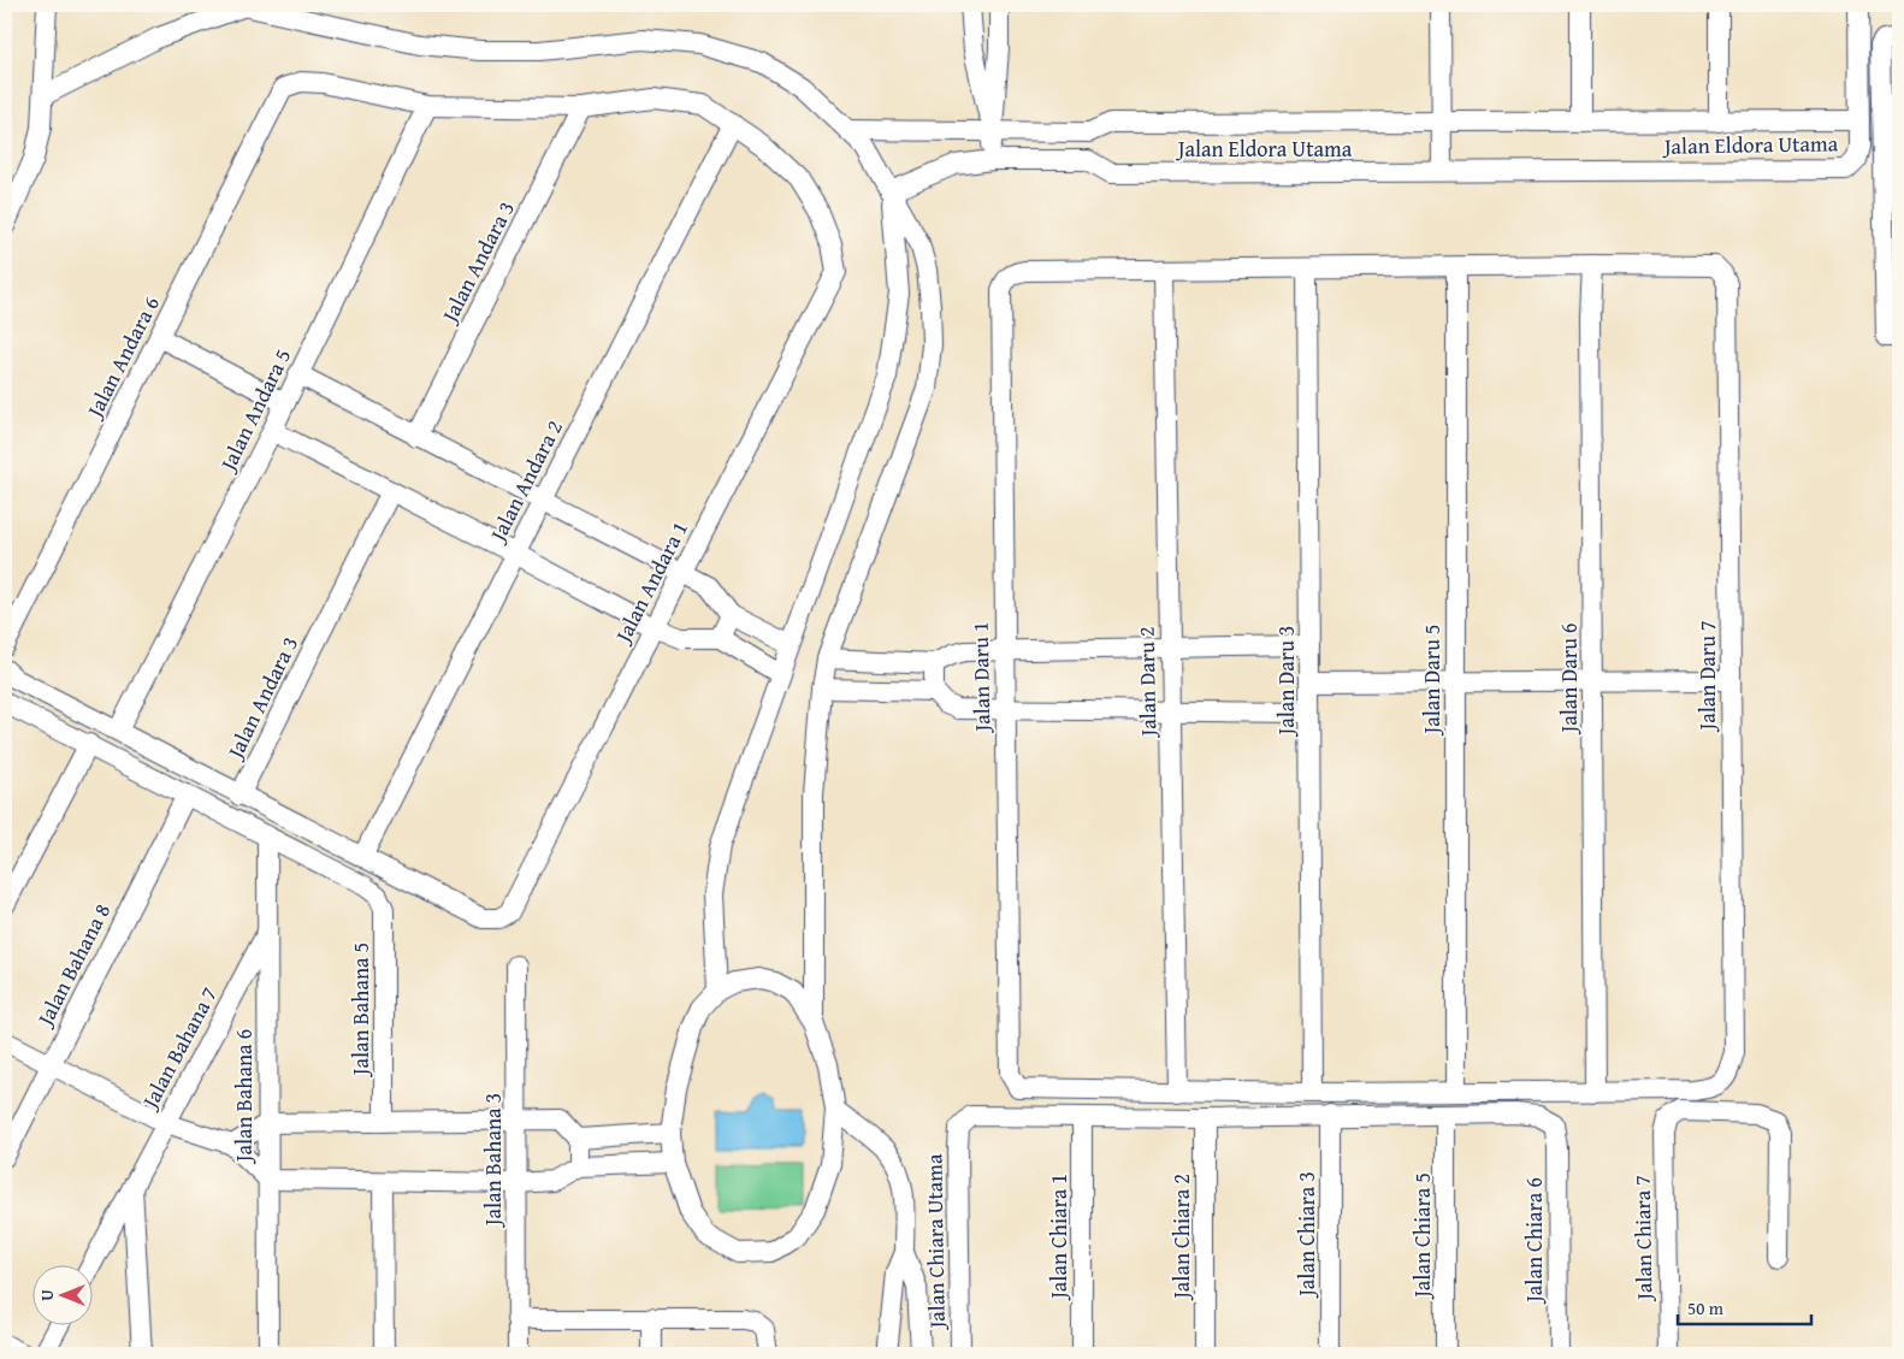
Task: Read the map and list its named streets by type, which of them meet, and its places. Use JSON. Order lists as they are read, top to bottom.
{
  "streets": {
    "street": [
      "Jalan Eldora Utama",
      "Jalan Andara 3",
      "Jalan Andara 6",
      "Jalan Andara 5",
      "Jalan Andara 2",
      "Jalan Andara 1",
      "Jalan Daru 7",
      "Jalan Daru 1",
      "Jalan Daru 6",
      "Jalan Daru 5",
      "Jalan Daru 3",
      "Jalan Daru 2",
      "Jalan Bahana 8",
      "Jalan Bahana 5",
      "Jalan Bahana 7",
      "Jalan Bahana 6",
      "Jalan Bahana 3",
      "Jalan Chiara 3",
      "Jalan Chiara 5",
      "Jalan Chiara 1",
      "Jalan Chiara 2",
      "Jalan Chiara 7",
      "Jalan Chiara 6",
      "Jalan Chiara Utama"
    ]
  },
  "crossings": [
    ["Jalan Andara 6", "Jalan Andara 5"],
    ["Jalan Andara 2", "Jalan Andara 1"],
    ["Jalan Daru 7", "Jalan Daru 6"],
    ["Jalan Daru 1", "Jalan Daru 2"],
    ["Jalan Bahana 5", "Jalan Bahana 6"],
    ["Jalan Bahana 7", "Jalan Bahana 6"],
    ["Jalan Chiara 5", "Jalan Chiara 6"],
    ["Jalan Chiara 1", "Jalan Chiara Utama"]
  ],
  "scale_bar": "50 m",
  "north": "left"
}
